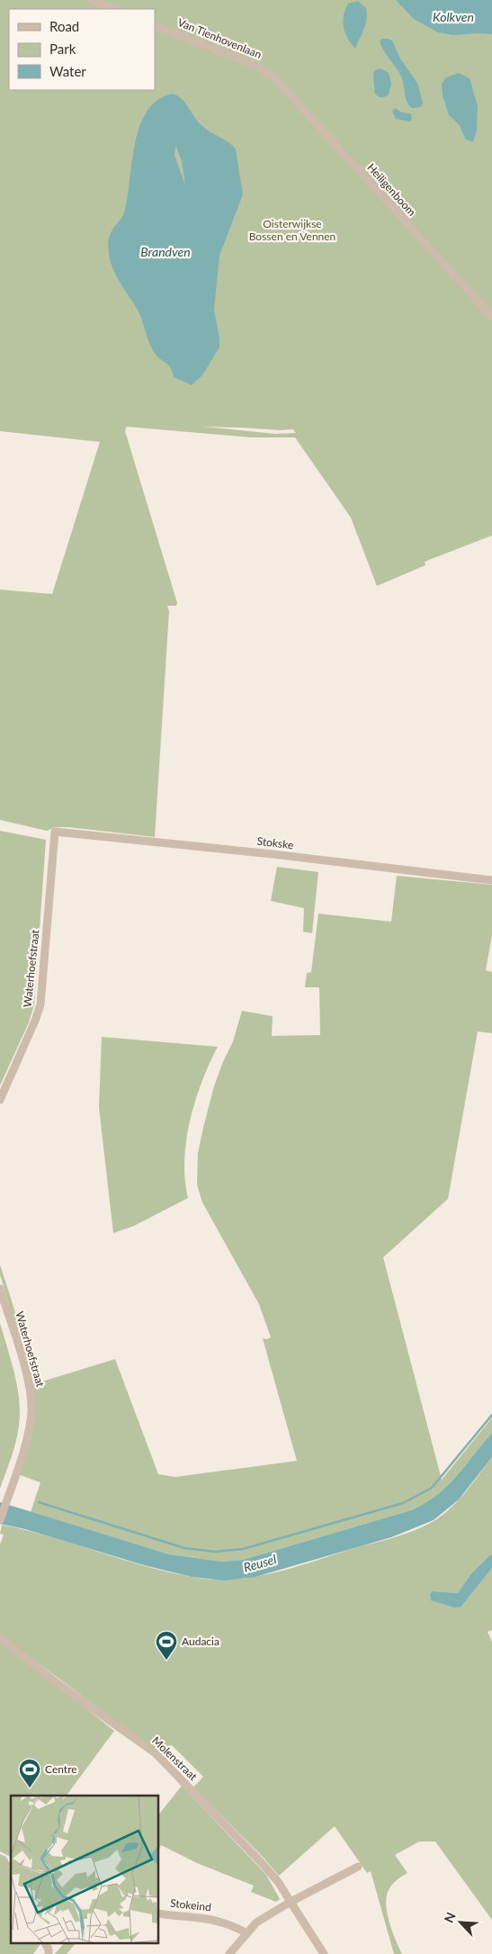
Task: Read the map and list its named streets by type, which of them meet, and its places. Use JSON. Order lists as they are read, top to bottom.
{
  "streets": {
    "street": [
      "Van Tienhovenlaan",
      "Heiligenboom",
      "Stokske",
      "Waterhoefstraat",
      "Molenstraat",
      "Stokeind"
    ]
  },
  "crossings": [
    ["Van Tienhovenlaan", "Heiligenboom"],
    ["Stokske", "Waterhoefstraat"]
  ],
  "water": ["Kolkven", "Brandven", "Reusel"],
  "parks": ["Oisterwijkse Bossen en Vennen"],
  "places": {
    "sports": ["Audacia", "Centre"]
  },
  "legend": ["Road", "Park", "Water"],
  "north": "top left"
}
